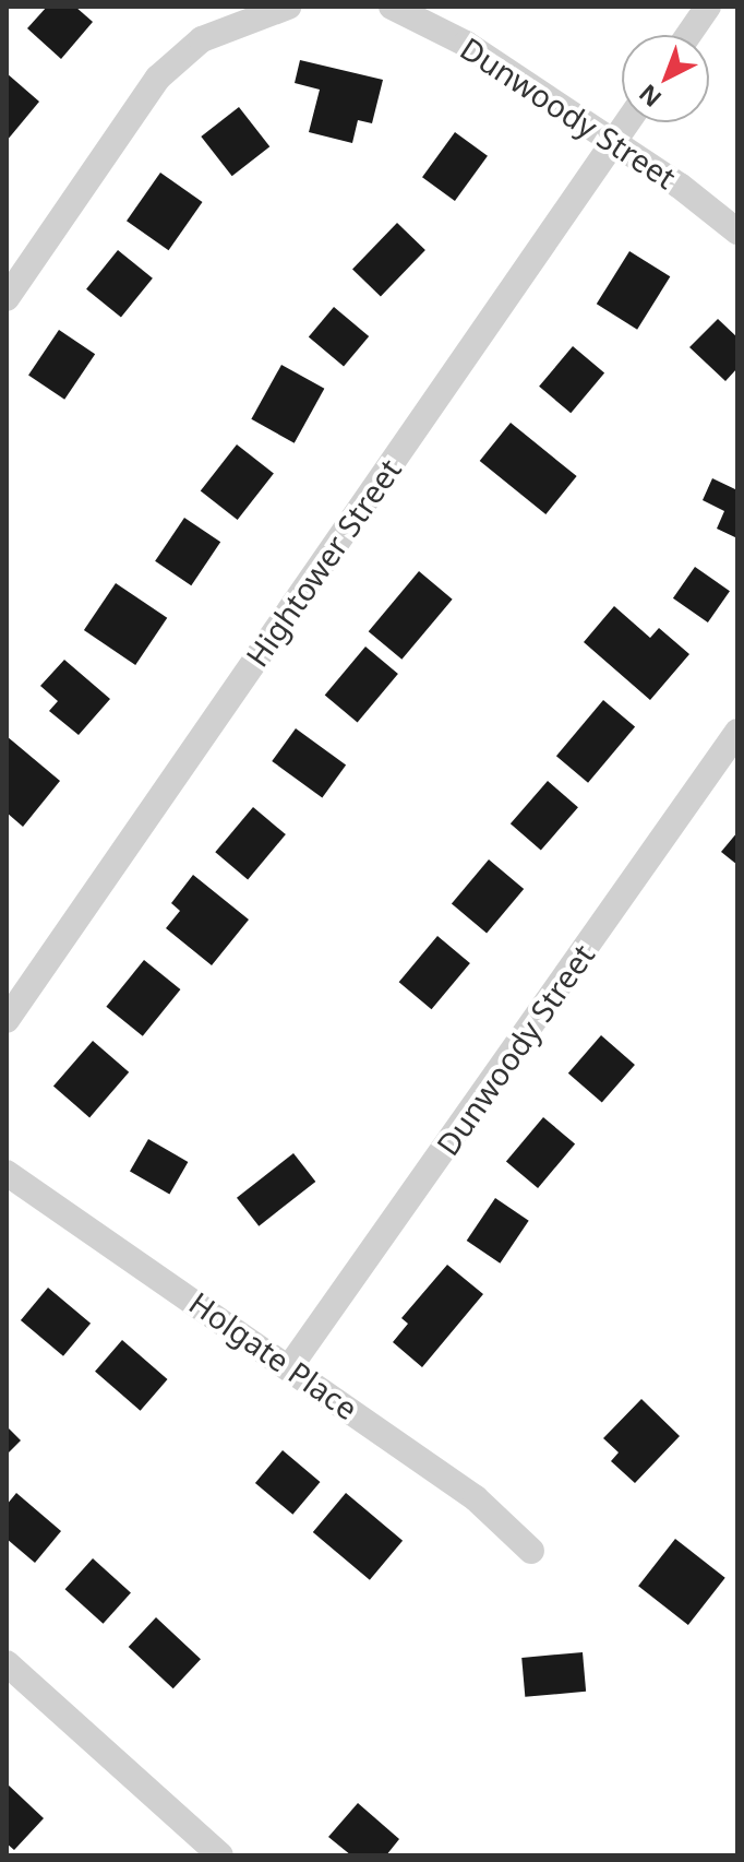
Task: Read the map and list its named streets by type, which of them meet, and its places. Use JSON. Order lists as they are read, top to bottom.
{
  "streets": {
    "street": ["Dunwoody Street", "Hightower Street", "Holgate Place"]
  },
  "crossings": [
    ["Dunwoody Street", "Hightower Street"],
    ["Dunwoody Street", "Holgate Place"]
  ],
  "north": "bottom left"
}
